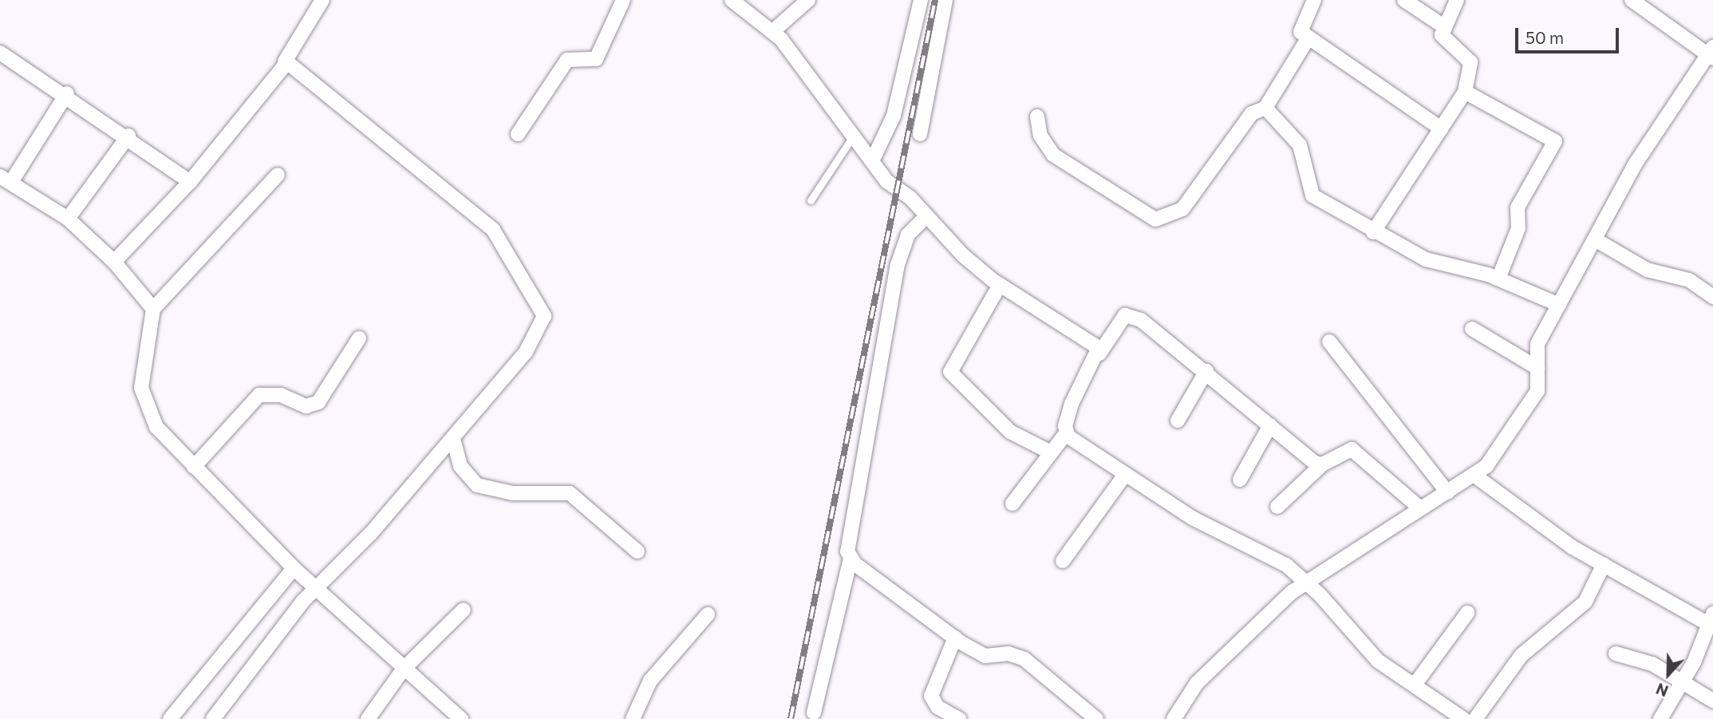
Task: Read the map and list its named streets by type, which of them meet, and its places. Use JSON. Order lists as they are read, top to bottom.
{
  "scale_bar": "50 m",
  "north": "bottom"
}
